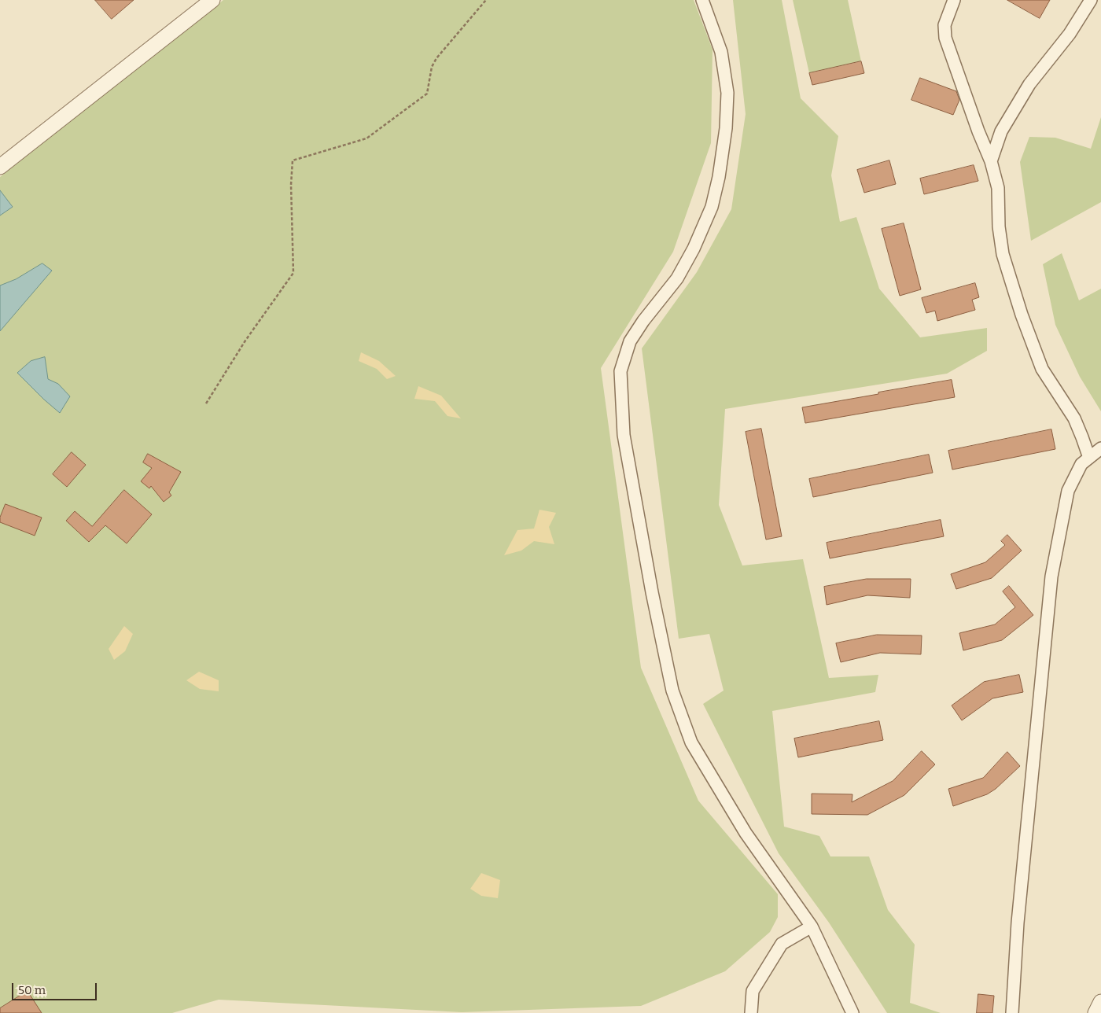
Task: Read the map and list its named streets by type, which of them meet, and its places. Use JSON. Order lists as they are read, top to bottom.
{
  "scale_bar": "50 m"
}
